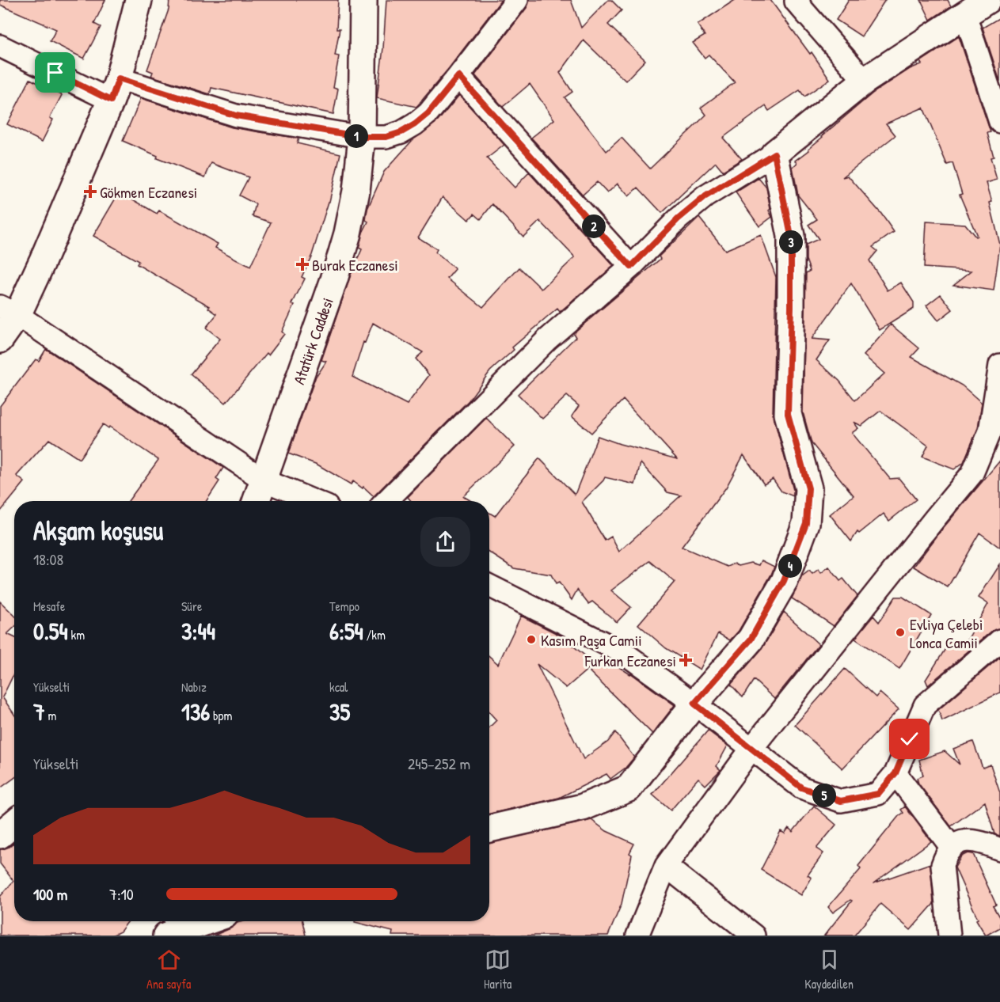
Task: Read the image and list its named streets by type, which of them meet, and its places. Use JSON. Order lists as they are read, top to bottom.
{
  "streets": {
    "street": ["Atatürk Caddesi"]
  },
  "places": {
    "health": ["Gökmen Eczanesi", "Burak Eczanesi", "Furkan Eczanesi"],
    "other": ["Evliya Çelebi Lonca Camii", "Kasım Paşa Camii"]
  },
  "page": {
    "pins": [
      "1",
      "2",
      "3",
      "4",
      "5"
    ],
    "heading": ["Akşam koşusu", "18:08"],
    "stats": [
      ["Mesafe", "0.54 km"],
      ["Süre", "3:44"],
      ["Tempo", "6:54 /km"],
      ["Yükselti", "7 m"],
      ["Nabız", "136 bpm"],
      ["kcal", "35"]
    ],
    "chart": ["Yükselti", "245–252 m"],
    "list": [
      {
        "name": "100 m",
        "note": "7:10"
      }
    ],
    "tabs": ["Ana sayfa", "Harita", "Kaydedilen"]
  }
}
